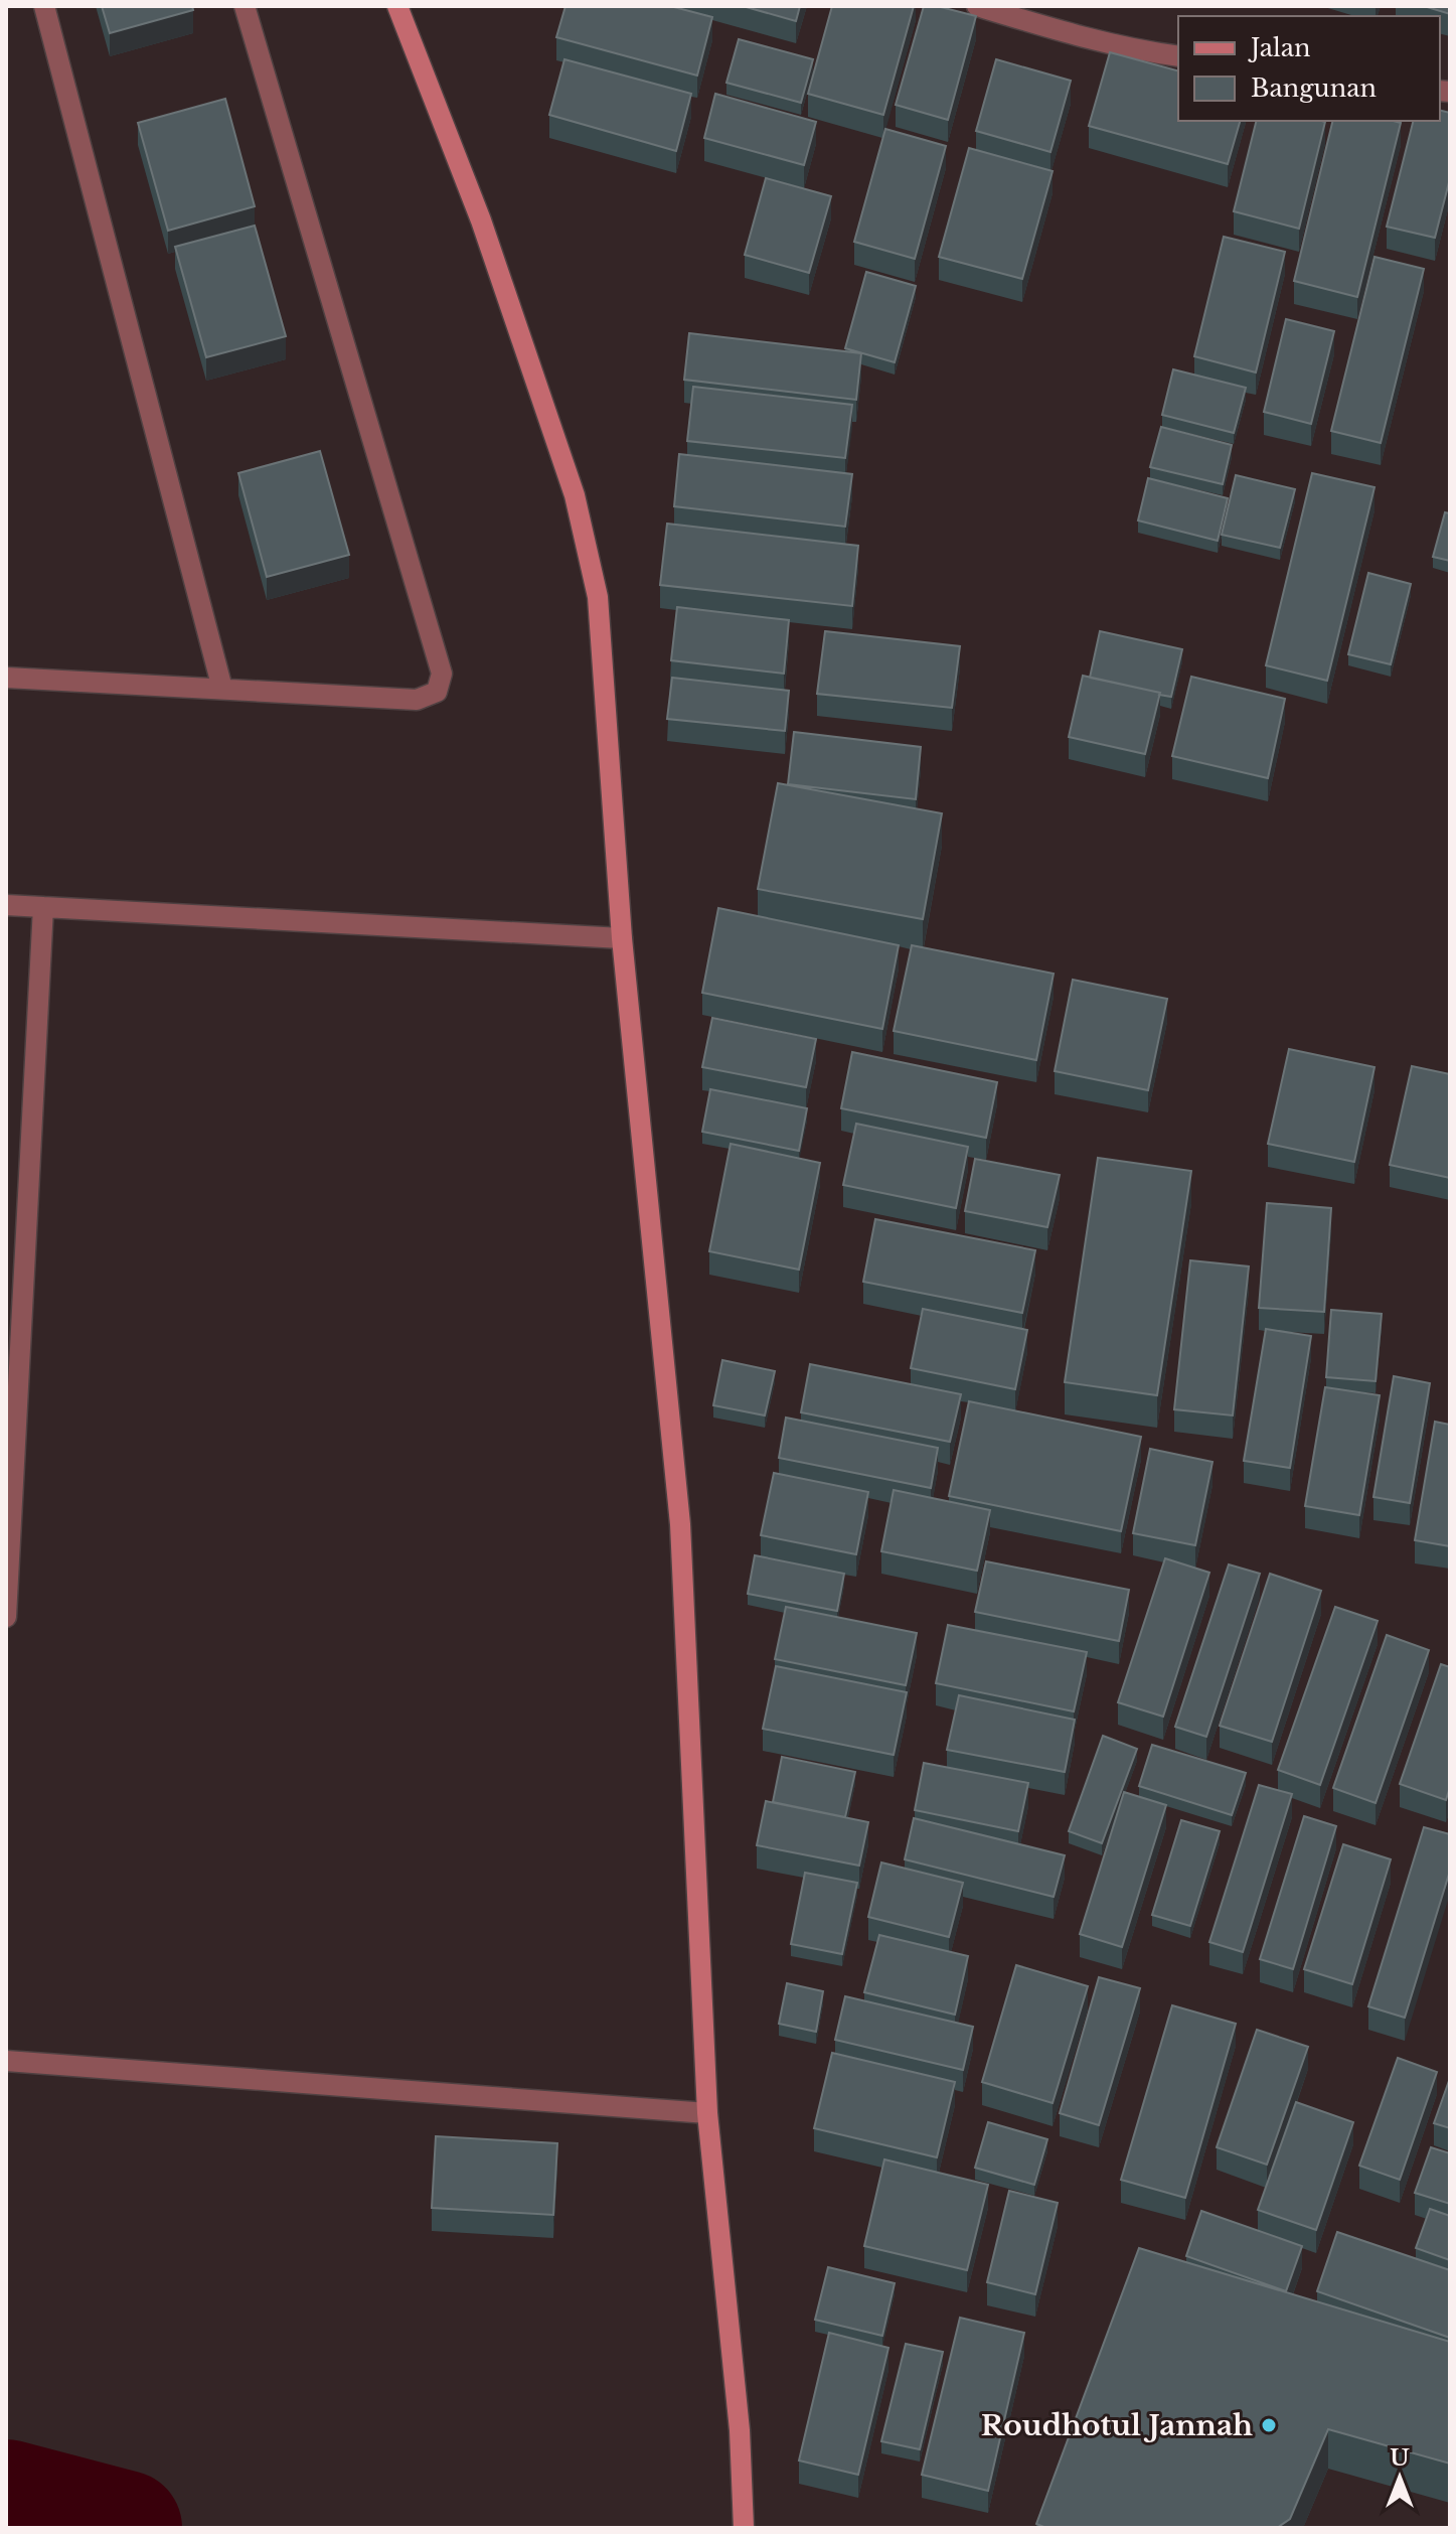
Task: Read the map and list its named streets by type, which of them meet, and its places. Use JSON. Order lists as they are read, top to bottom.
{
  "places": ["Roudhotul Jannah"],
  "legend": ["Jalan", "Bangunan"],
  "north": "top"
}
